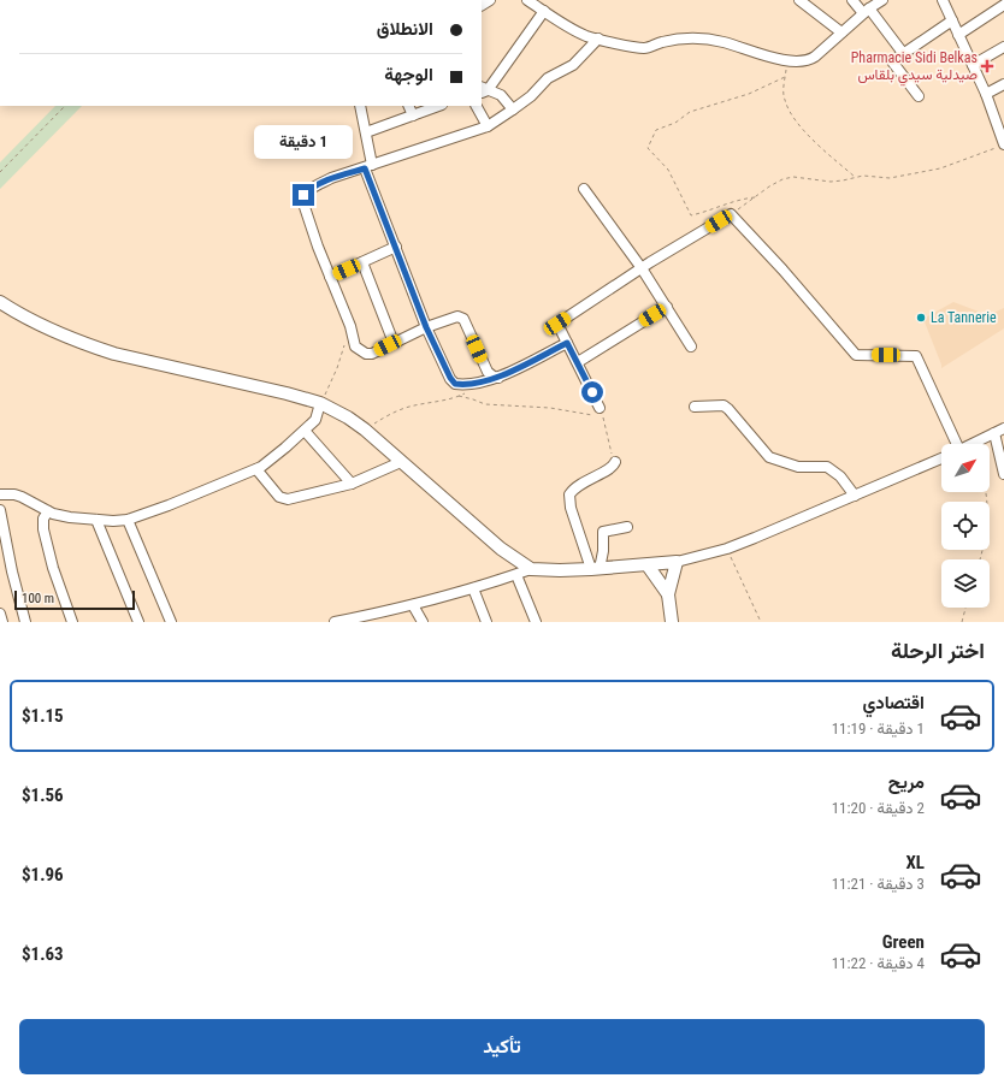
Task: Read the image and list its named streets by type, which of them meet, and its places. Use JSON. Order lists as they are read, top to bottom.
{
  "places": {
    "health": ["Pharmacie Sidi Belkas صيدلية سيدي بلقاس"],
    "other": ["La Tannerie"]
  },
  "scale_bar": "100 m",
  "north": "top right",
  "page": {
    "banner": ["الانطلاق", "الوجهة"],
    "bubble": "1 دقيقة",
    "scale": "100 m",
    "heading": "اختر الرحلة",
    "list": [
      {
        "name": "اقتصادي",
        "note": "1 دقيقة · 11:19",
        "value": "$1.15"
      },
      {
        "name": "مريح",
        "note": "2 دقيقة · 11:20",
        "value": "$1.56"
      },
      {
        "name": "XL",
        "note": "3 دقيقة · 11:21",
        "value": "$1.96"
      },
      {
        "name": "Green",
        "note": "4 دقيقة · 11:22",
        "value": "$1.63"
      }
    ],
    "buttons": "تأكيد"
  }
}
